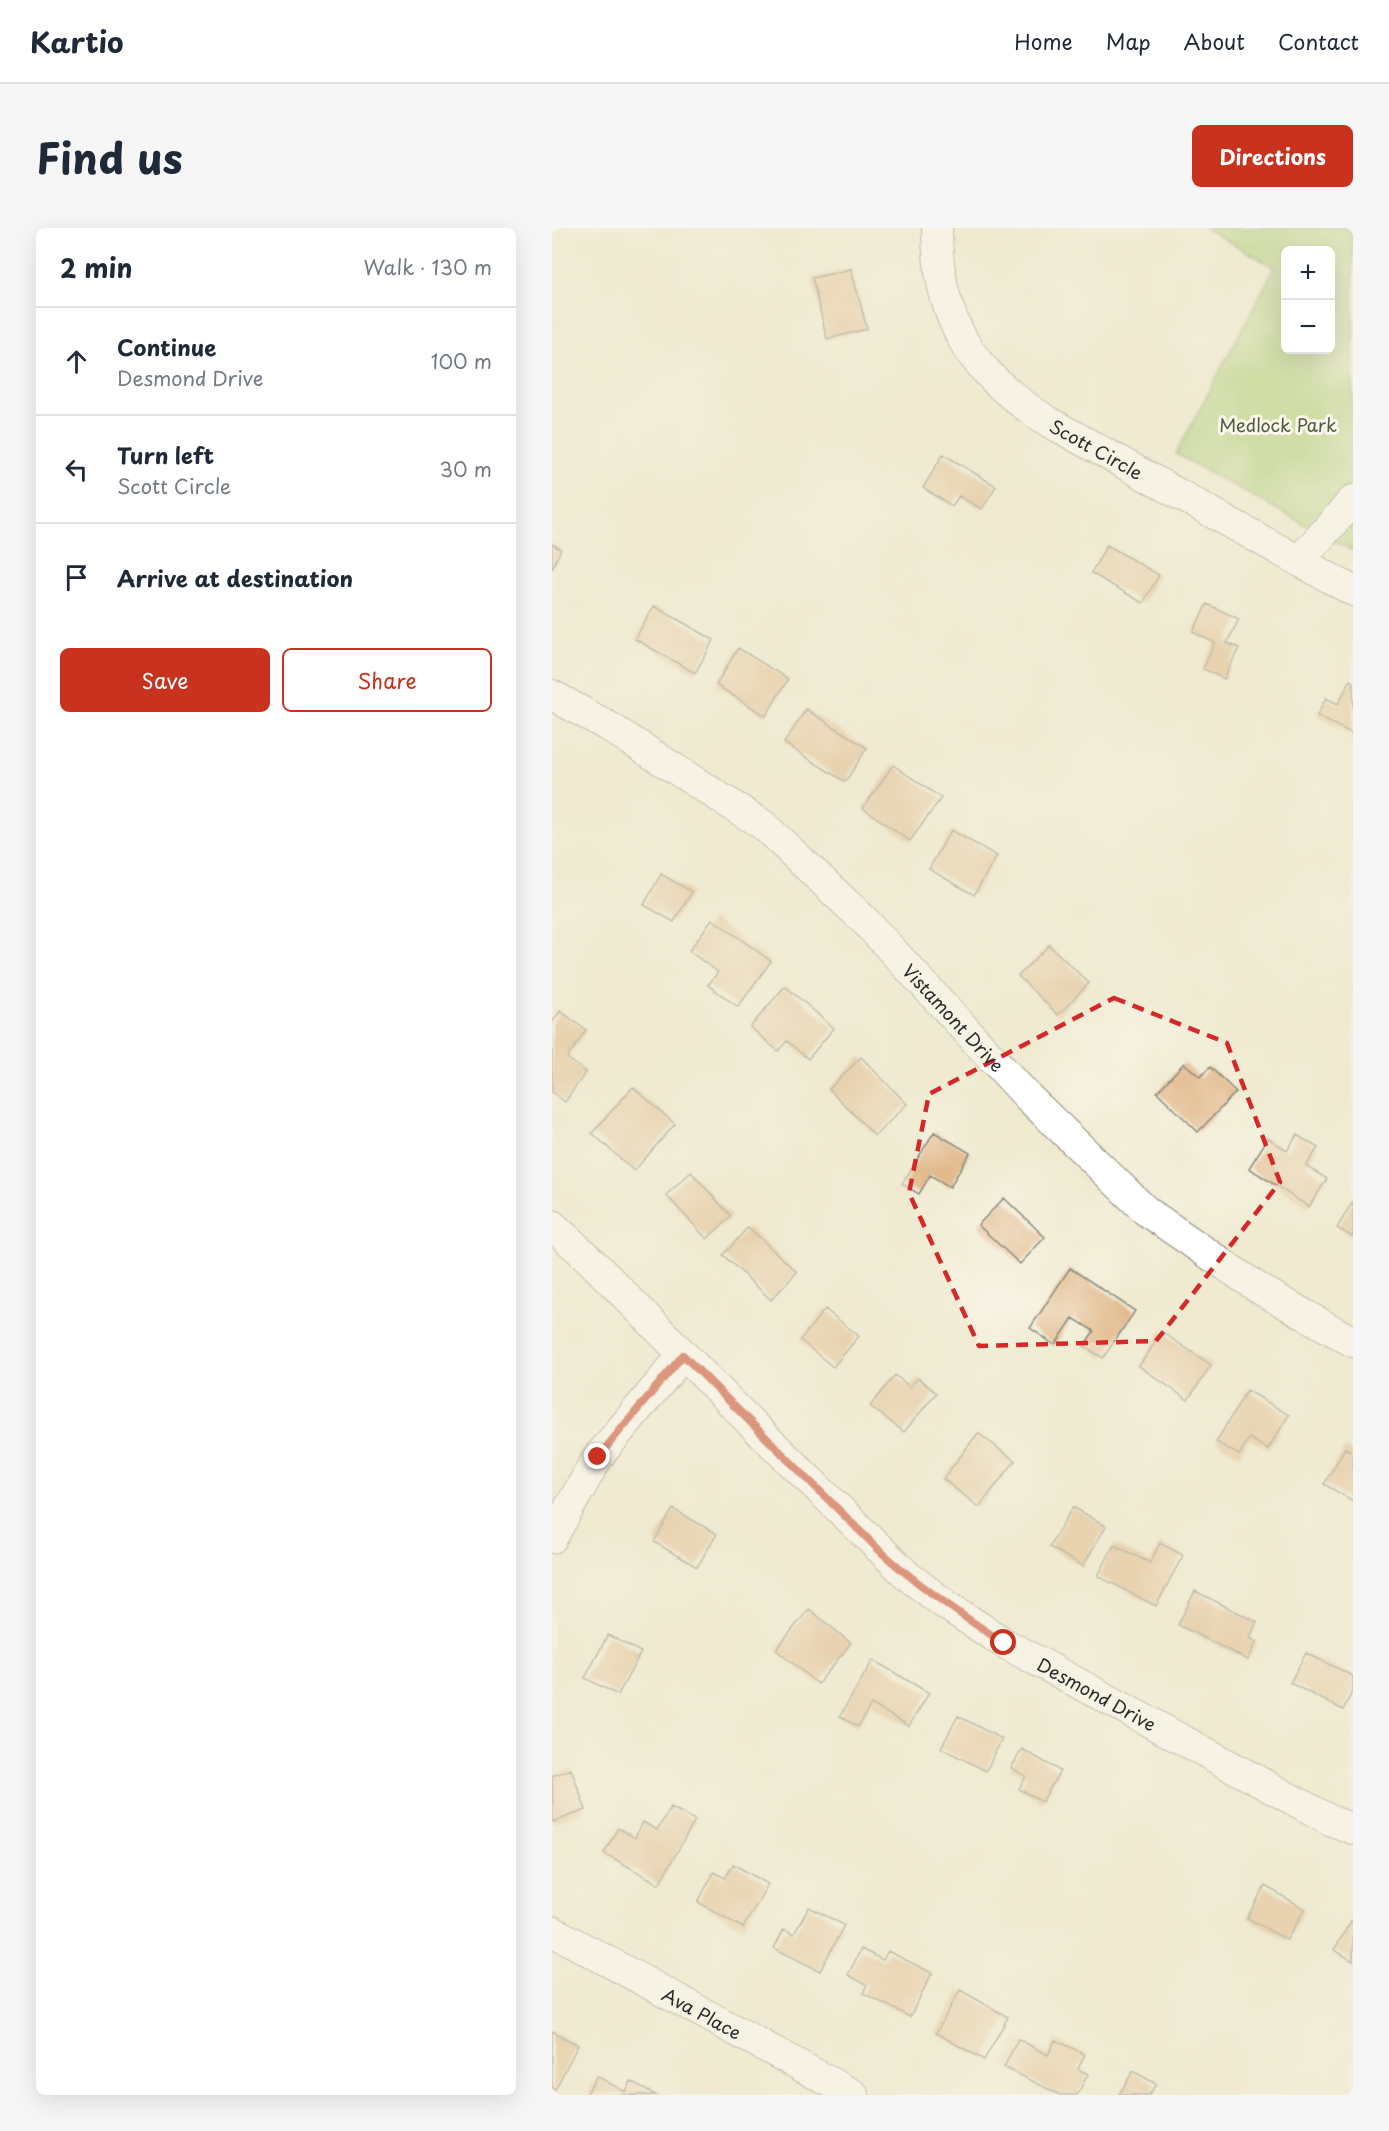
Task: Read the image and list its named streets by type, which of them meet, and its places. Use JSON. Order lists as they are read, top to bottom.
{
  "streets": {
    "street": [
      "Scott Circle",
      "Vistamont Drive",
      "Desmond Drive",
      "Ava Place"
    ]
  },
  "parks": ["Medlock Park"],
  "page": {
    "header": "Kartio",
    "nav": [
      "Home",
      "Map",
      "About",
      "Contact"
    ],
    "title": "Find us",
    "buttons": [
      "Directions",
      ["Save", "Share"]
    ],
    "heading": ["2 min", "Walk · 130 m"],
    "map_buttons": ["+", "−"],
    "list": [
      ["Continue", "Desmond Drive", "100 m"],
      ["Turn left", "Scott Circle", "30 m"],
      "Arrive at destination"
    ]
  }
}
